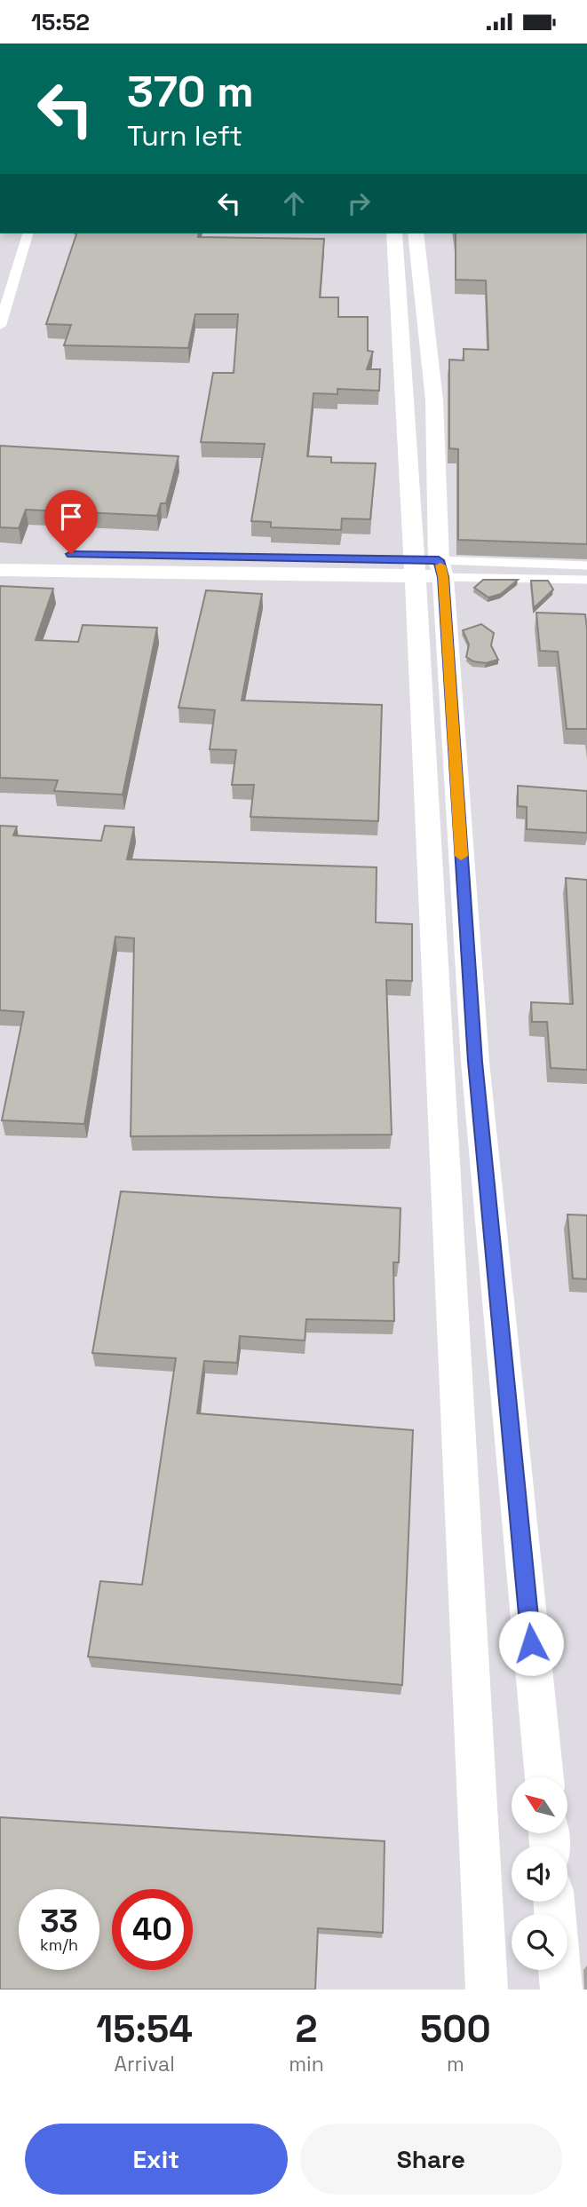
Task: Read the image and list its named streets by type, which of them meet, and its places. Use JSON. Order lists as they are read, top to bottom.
{
  "north": "top left",
  "page": {
    "status": "15:52",
    "turn": ["370 m", "Turn left"],
    "speed": "33 km/h",
    "limit": "40",
    "eta": [
      "15:54",
      "Arrival",
      "2",
      "min",
      "500",
      "m"
    ],
    "buttons": ["Exit", "Share"]
  }
}
